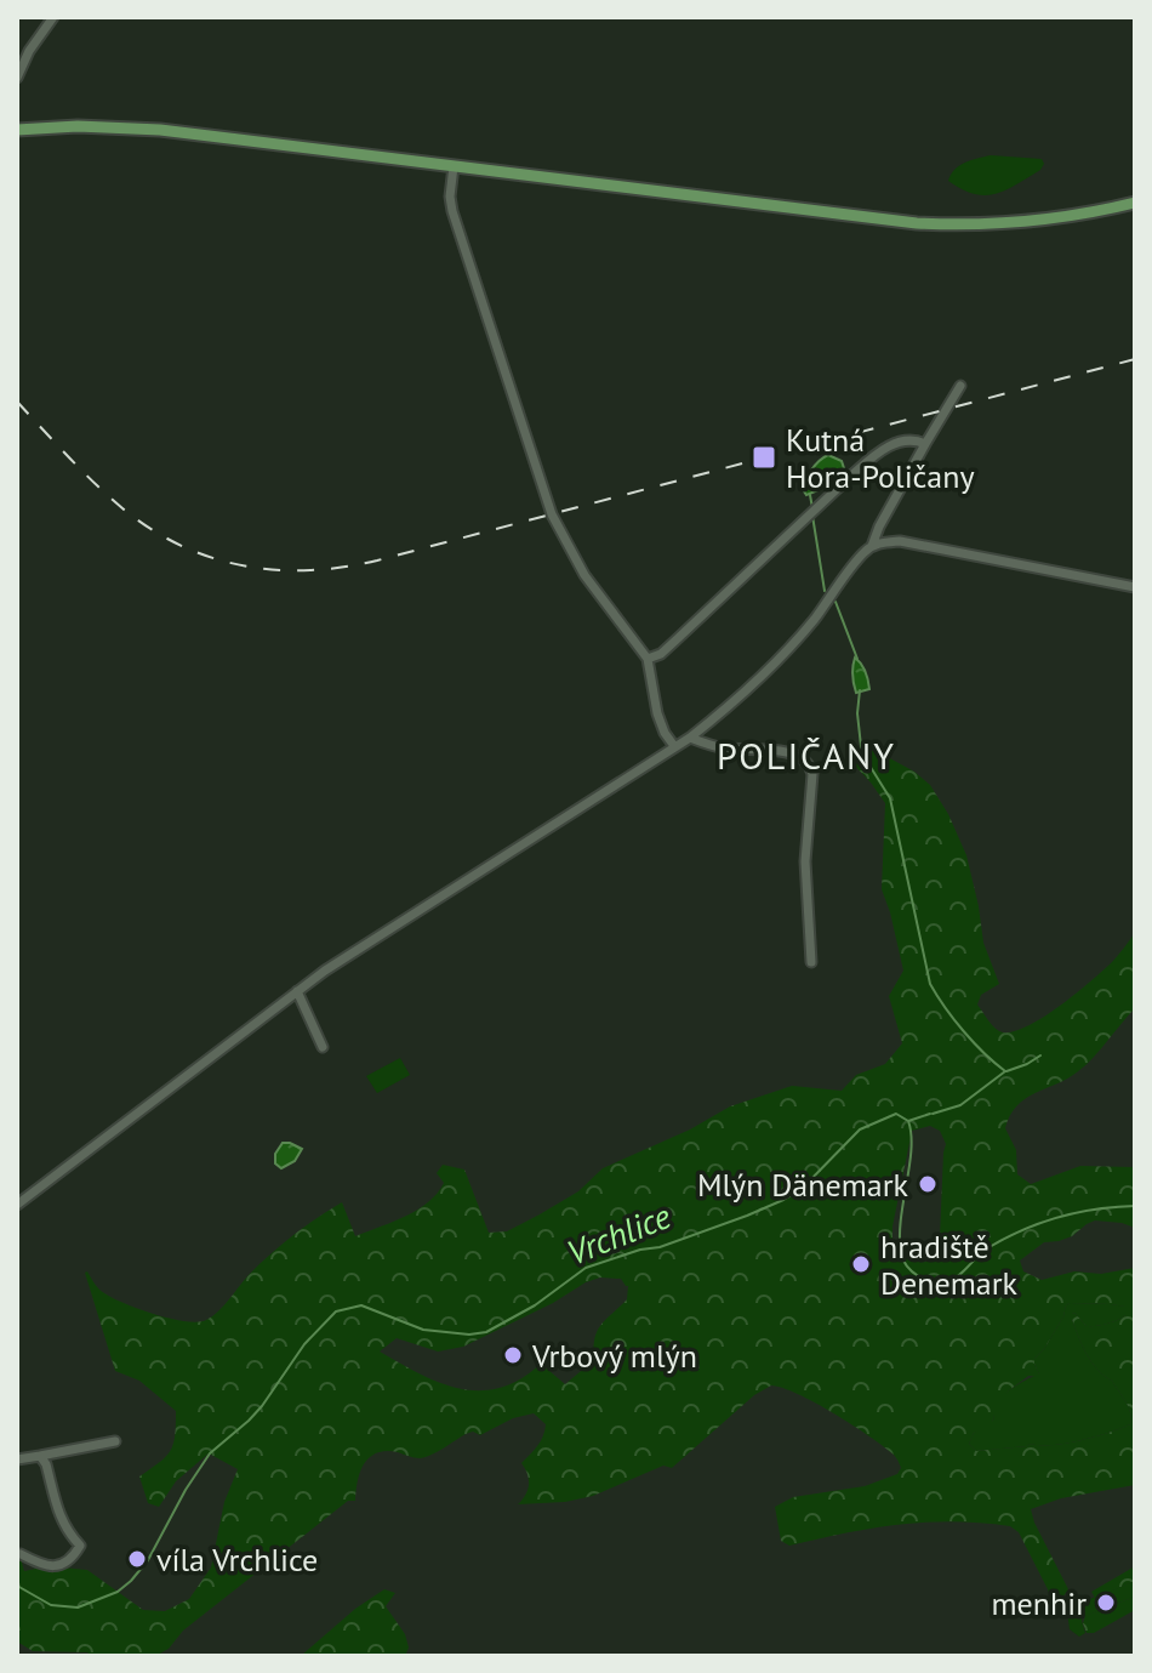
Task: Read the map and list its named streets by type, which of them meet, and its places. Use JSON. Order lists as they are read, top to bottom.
{
  "districts": ["POLIČANY"],
  "water": ["Vrchlice"],
  "places": {
    "transit": ["Kutná Hora-Poličany"],
    "other": [
      "Mlýn Dänemark",
      "hradiště Denemark",
      "Vrbový mlýn",
      "víla Vrchlice",
      "menhir"
    ]
  }
}
